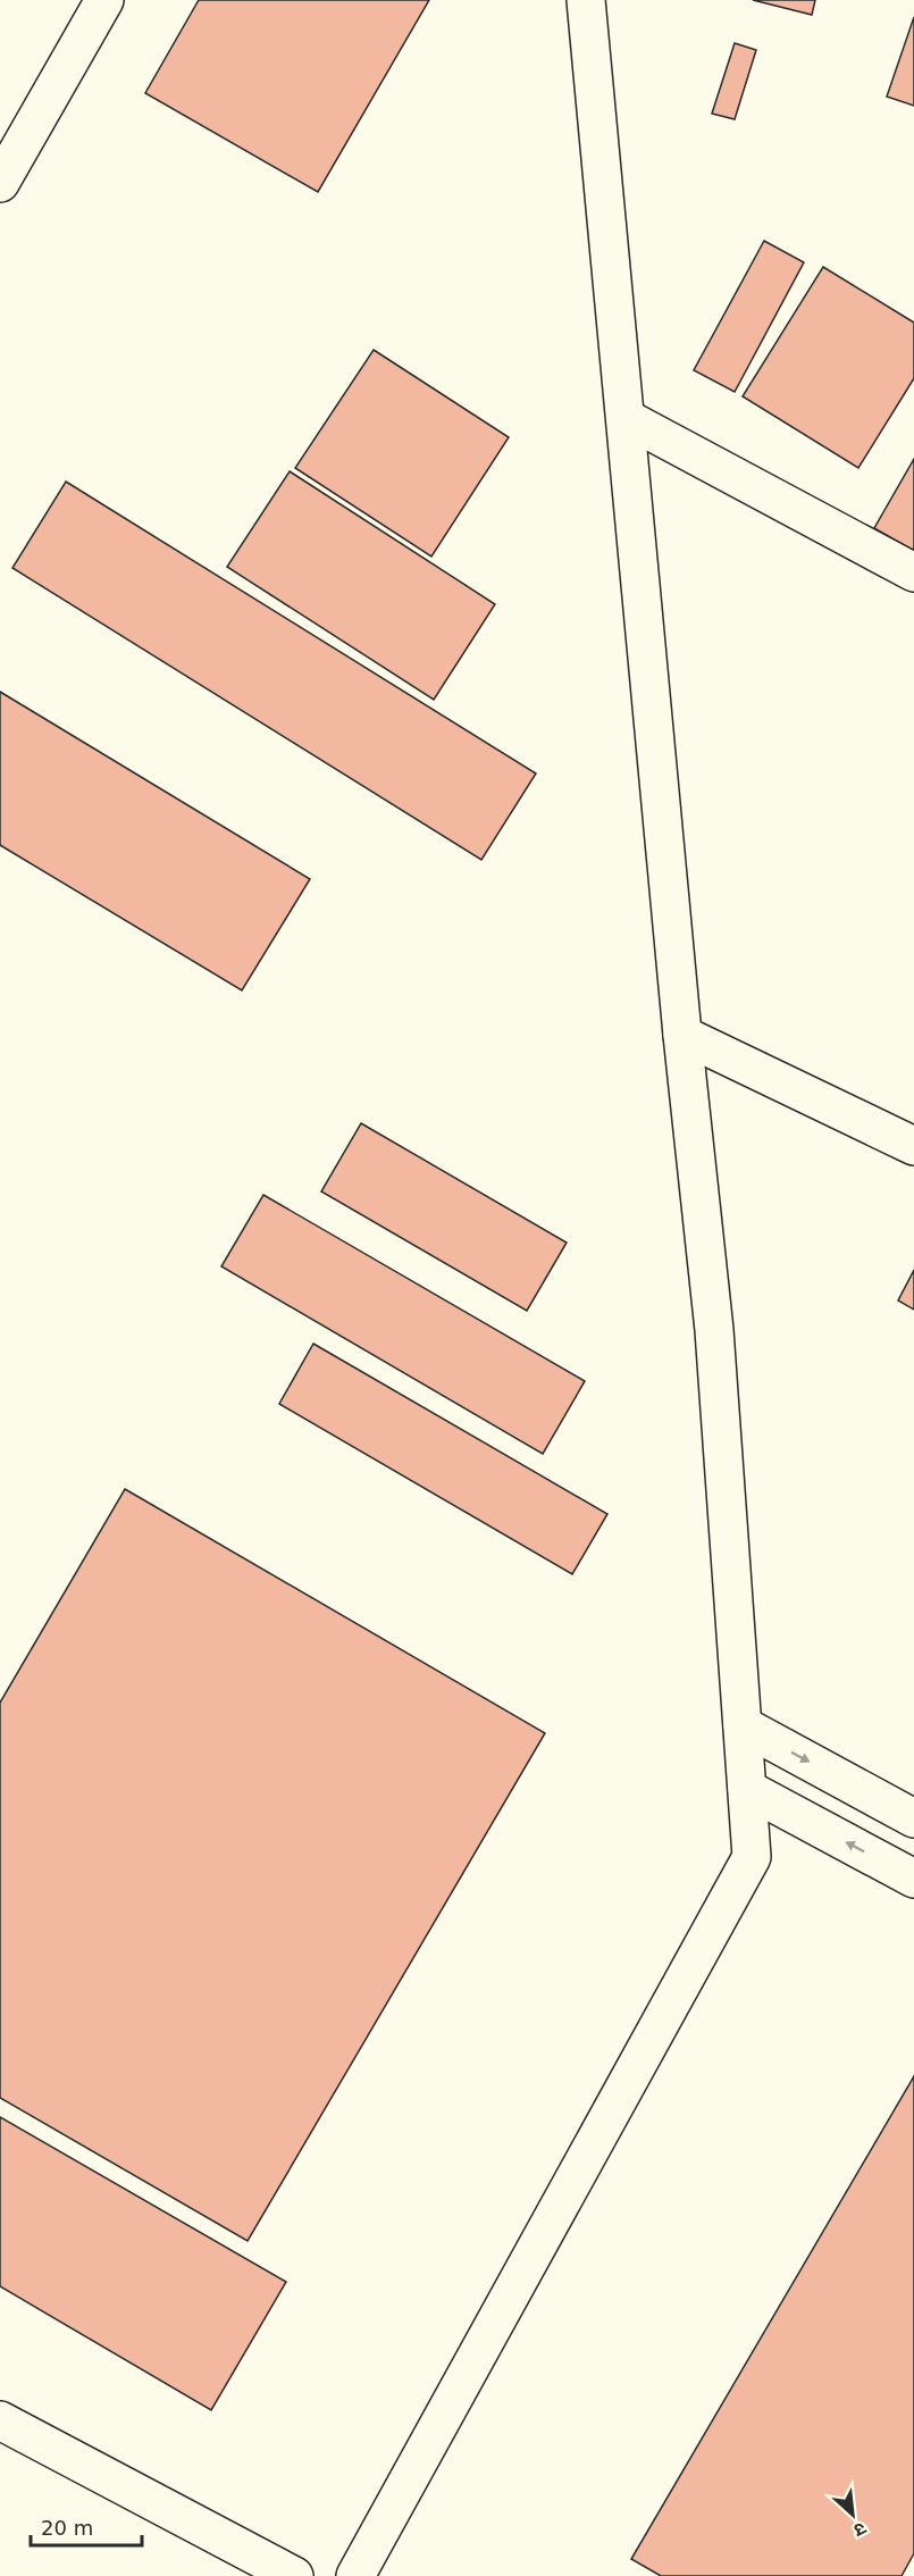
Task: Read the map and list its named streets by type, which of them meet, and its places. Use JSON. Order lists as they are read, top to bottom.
{
  "scale_bar": "20 m",
  "north": "bottom right"
}
